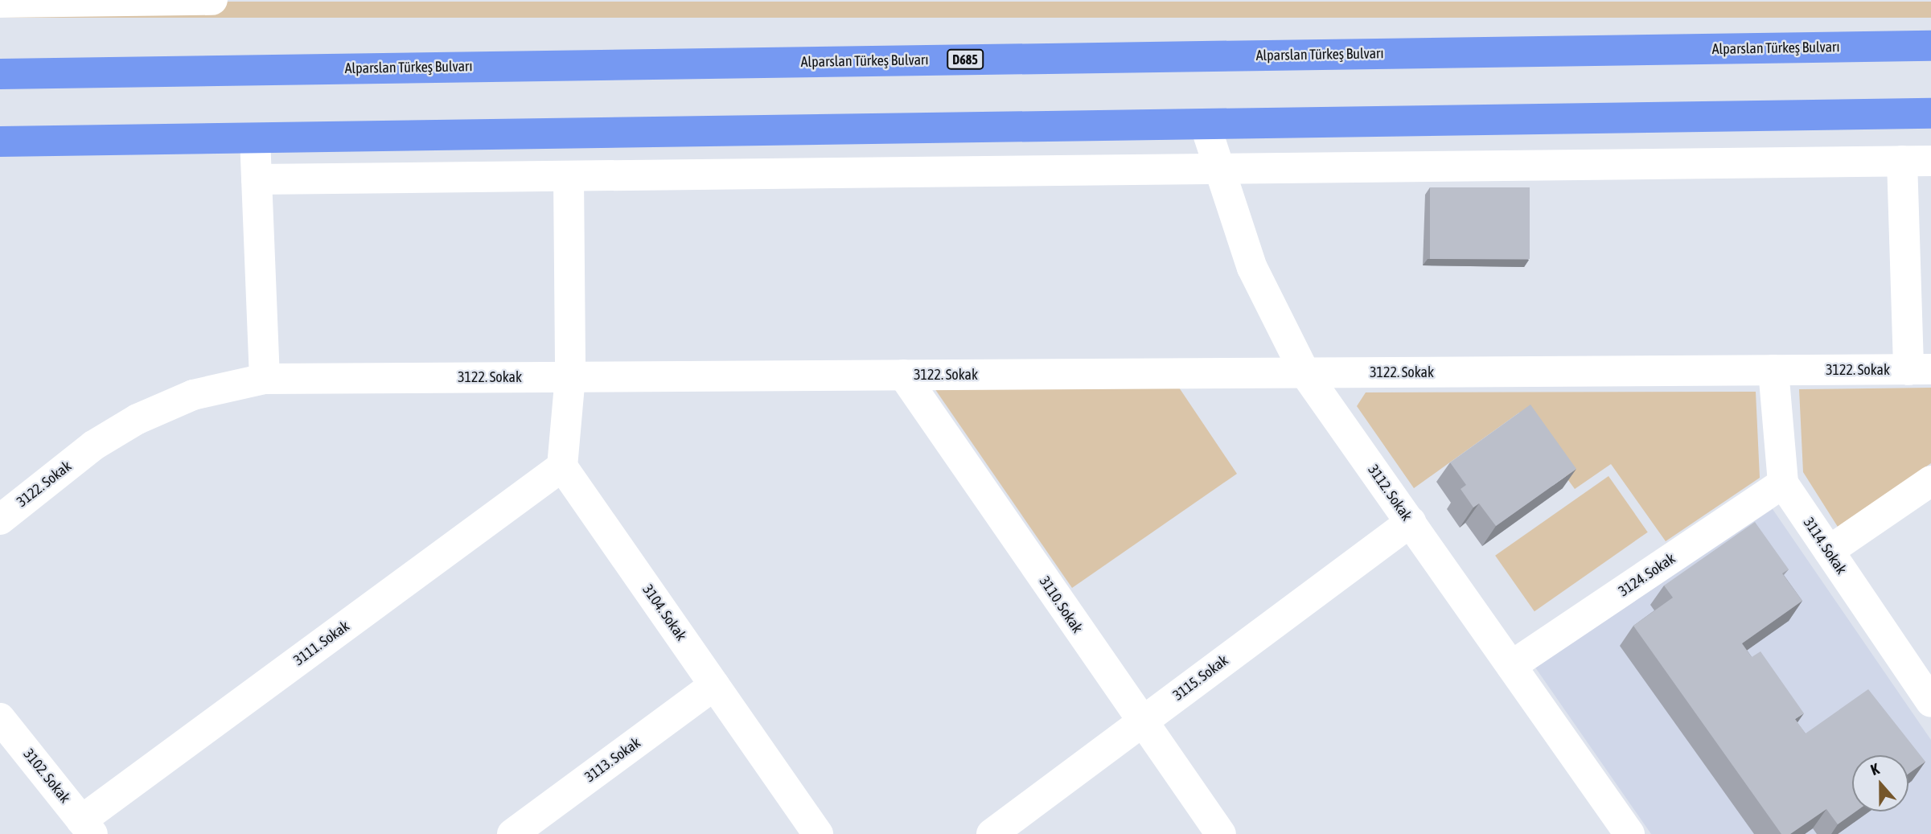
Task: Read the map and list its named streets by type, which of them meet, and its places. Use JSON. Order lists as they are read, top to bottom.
{
  "streets": {
    "highway": ["Alparslan Türkeş Bulvarı", "D685"],
    "street": [
      "3122. Sokak",
      "3112. Sokak",
      "3114. Sokak",
      "3124. Sokak",
      "3110. Sokak",
      "3104. Sokak",
      "3111. Sokak",
      "3115. Sokak",
      "3113. Sokak",
      "3102. Sokak"
    ]
  },
  "crossings": [
    ["3122. Sokak", "3112. Sokak"],
    ["3122. Sokak", "3114. Sokak"],
    ["3122. Sokak", "3110. Sokak"],
    ["3112. Sokak", "3124. Sokak"],
    ["3112. Sokak", "3115. Sokak"],
    ["3114. Sokak", "3124. Sokak"],
    ["3110. Sokak", "3115. Sokak"],
    ["3104. Sokak", "3111. Sokak"],
    ["3104. Sokak", "3113. Sokak"],
    ["3111. Sokak", "3102. Sokak"]
  ],
  "north": "top"
}
